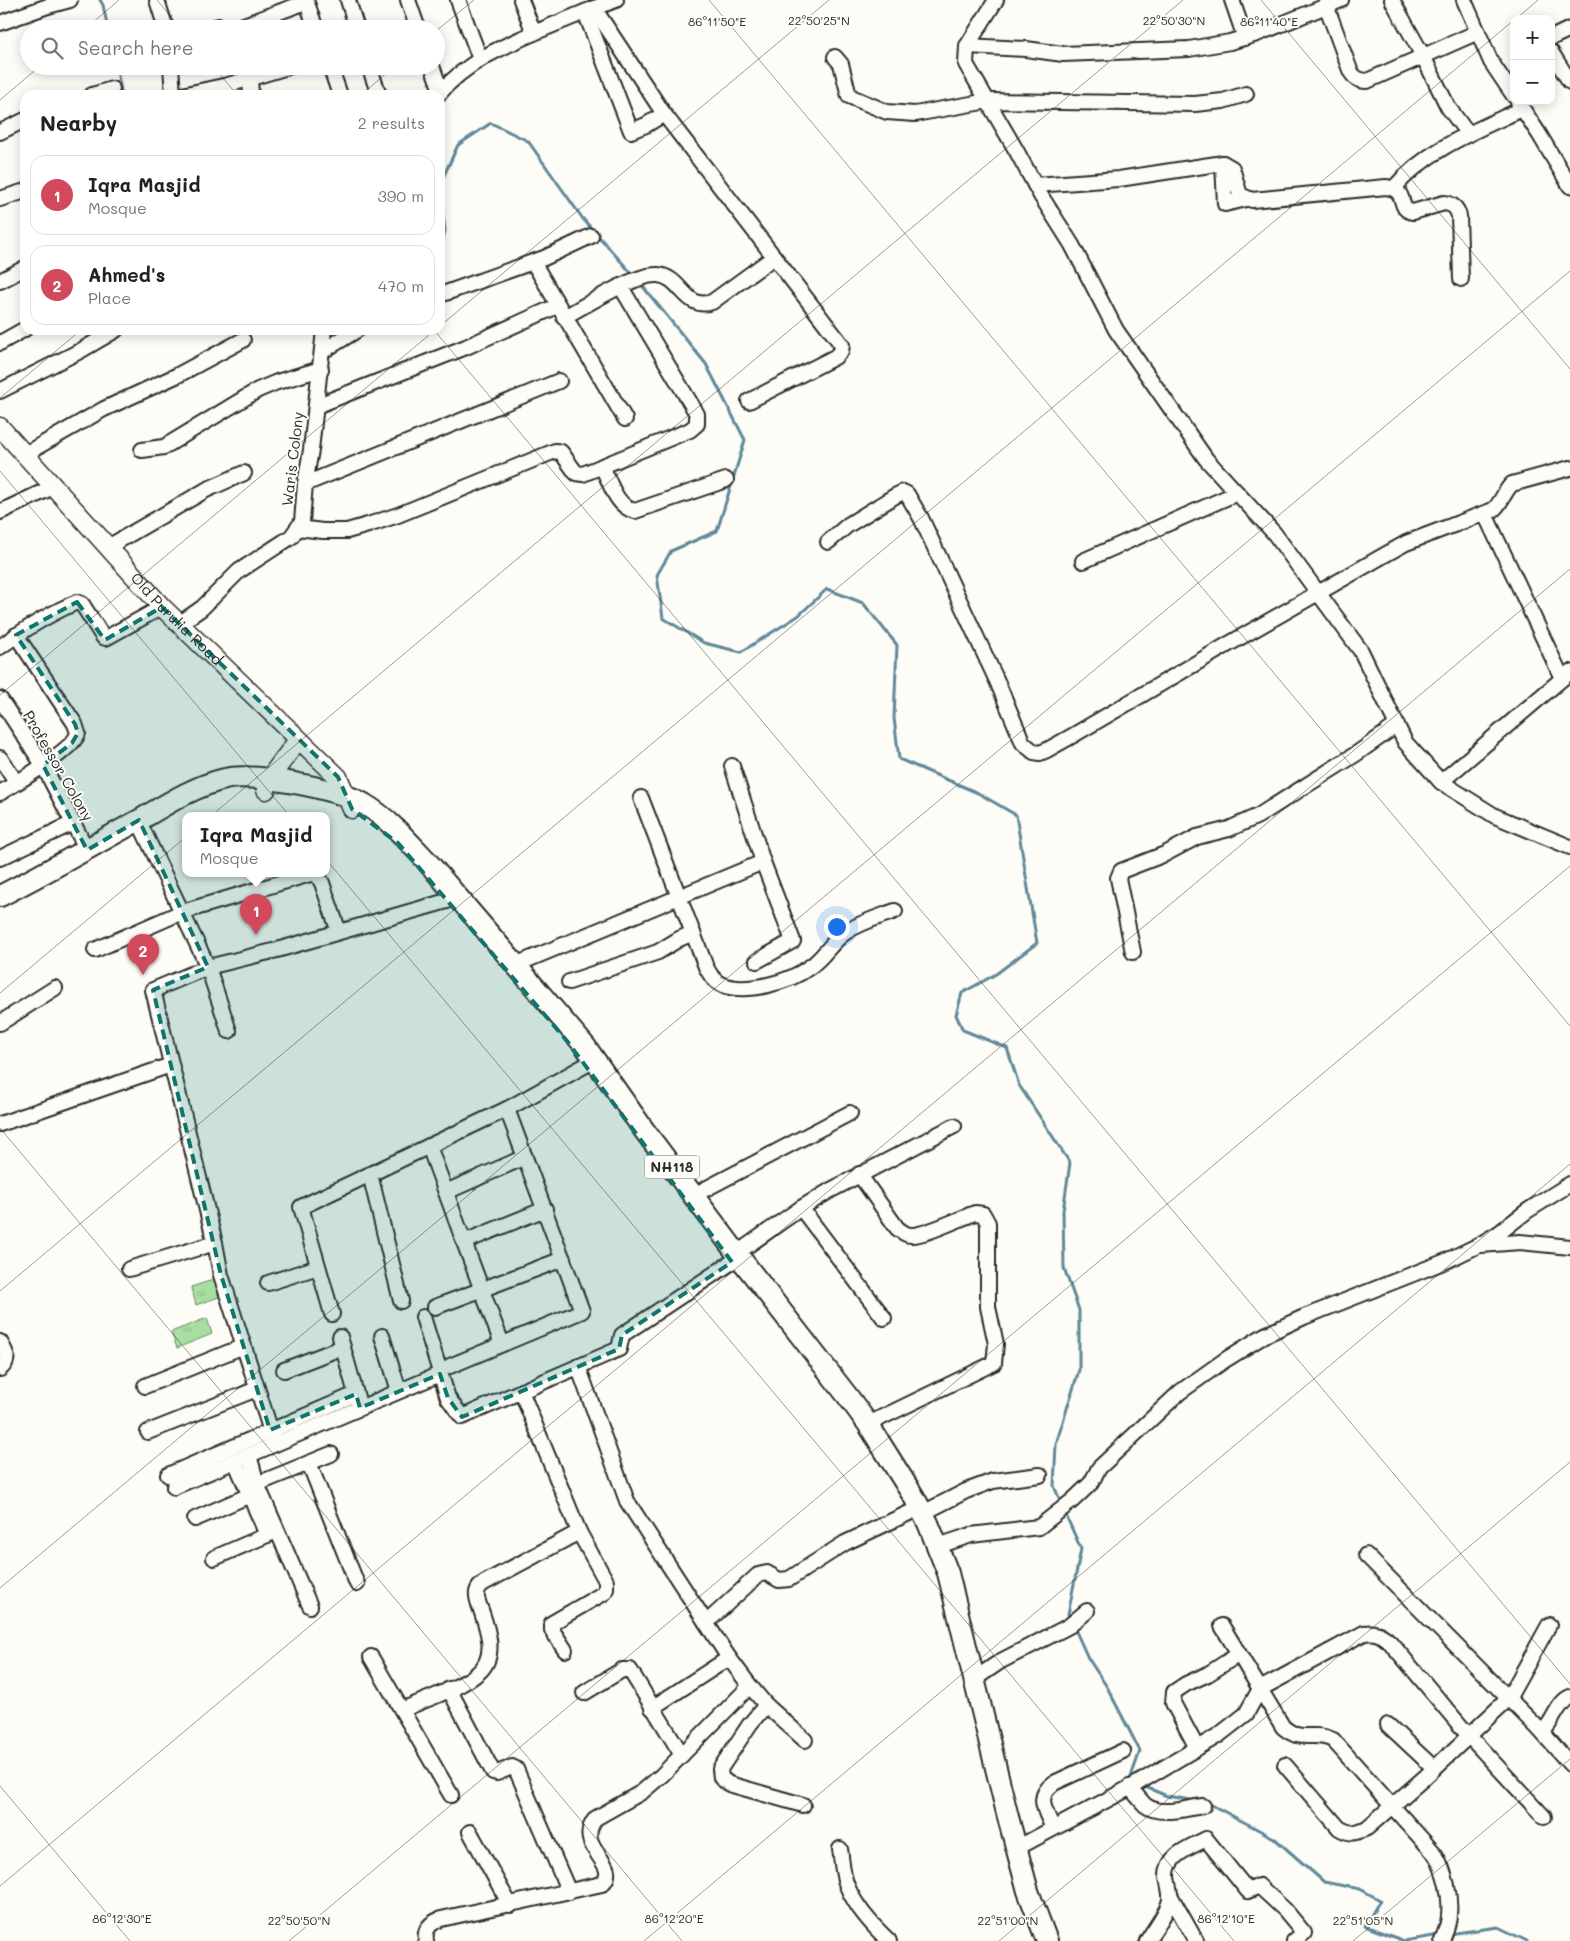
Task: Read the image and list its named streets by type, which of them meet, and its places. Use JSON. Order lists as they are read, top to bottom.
{
  "streets": {
    "highway": ["NH118"],
    "main road": ["Old Purulia Road"],
    "street": ["Waris Colony", "Professor Colony"]
  },
  "crossings": [
    ["Waris Colony", "Old Purulia Road"],
    ["Old Purulia Road", "NH118"],
    ["Professor Colony", "NH118"]
  ],
  "page": {
    "map_buttons": ["+", "−"],
    "search": "Search here",
    "heading": ["Nearby", "2 results"],
    "list": [
      {
        "mark": "1",
        "name": "Iqra Masjid",
        "note": "Mosque",
        "value": "390 m"
      },
      {
        "mark": "2",
        "name": "Ahmed's",
        "note": "Place",
        "value": "470 m"
      }
    ],
    "popup": ["Iqra Masjid", "Mosque"],
    "pins": ["1", "2"]
  },
  "coordinates": [
    "22°50'25\"N",
    "22°50'30\"N",
    "86°11'40\"E",
    "86°11'50\"E",
    "86°12'30\"E",
    "86°12'20\"E",
    "86°12'10\"E",
    "22°50'50\"N",
    "22°51'00\"N",
    "22°51'05\"N"
  ]
}
